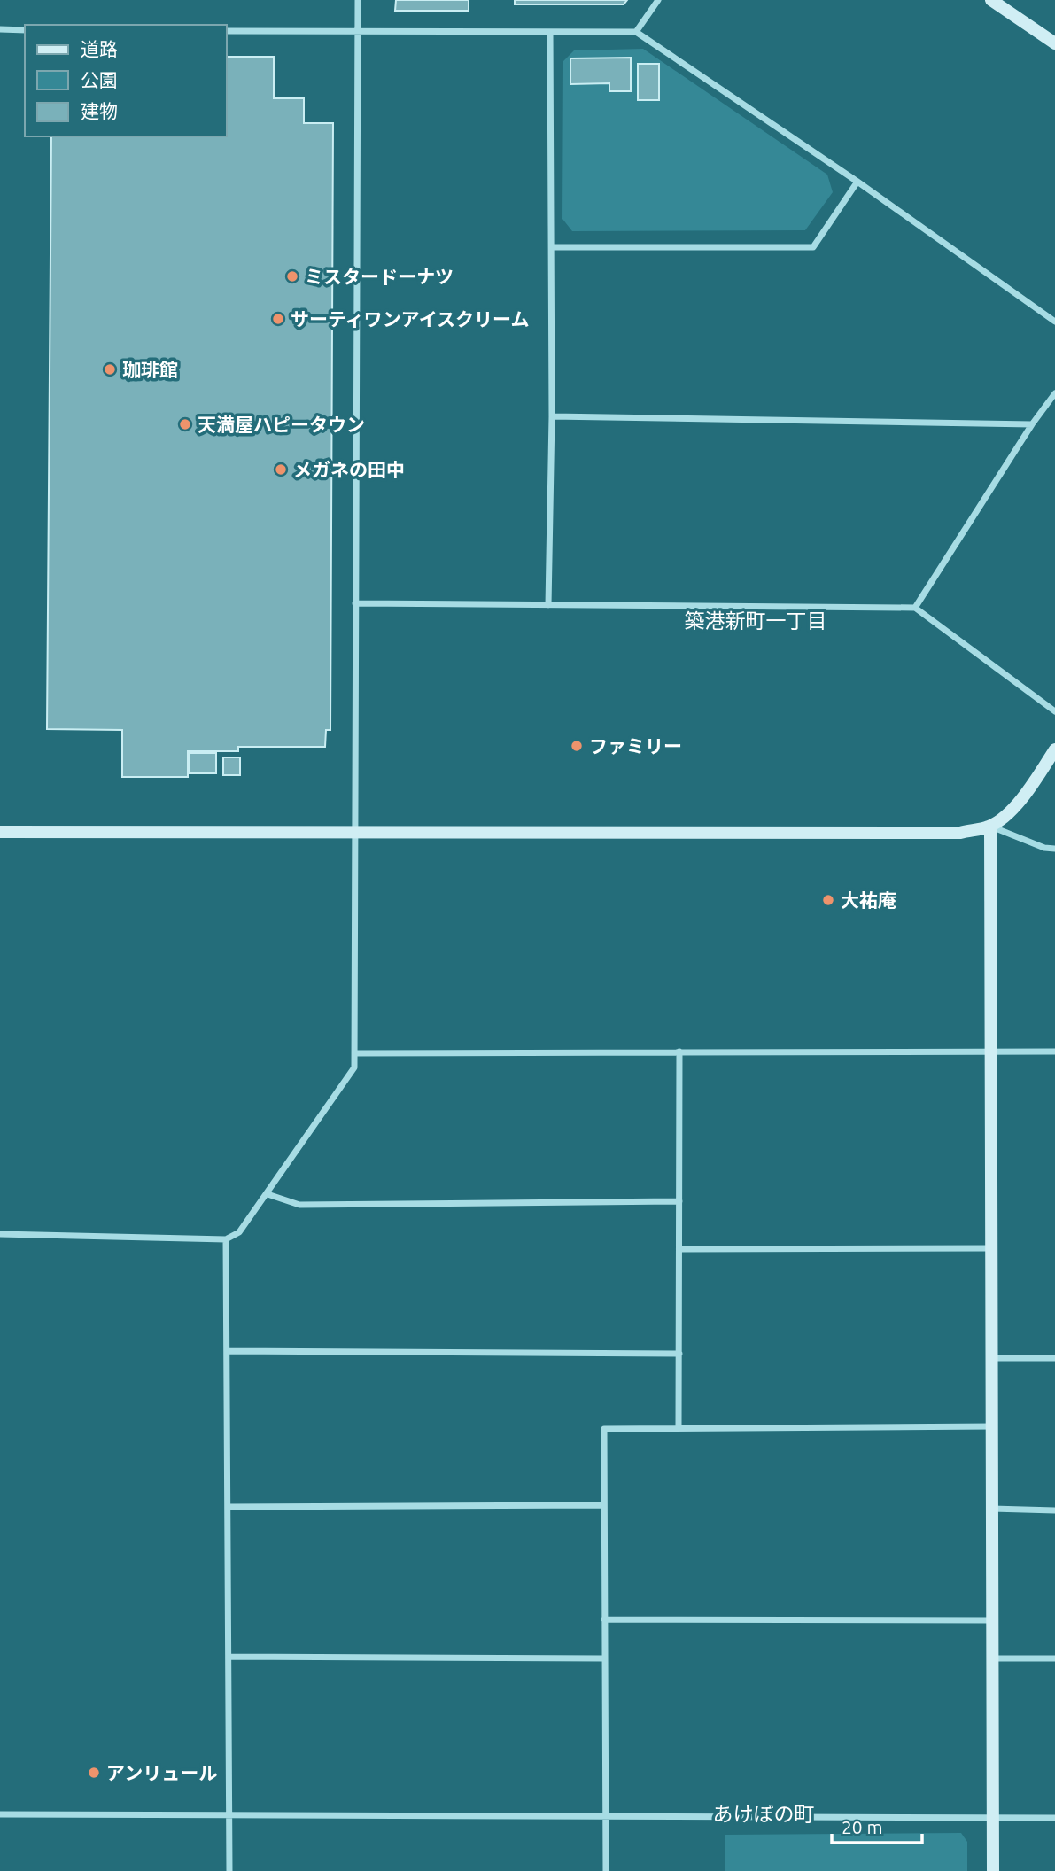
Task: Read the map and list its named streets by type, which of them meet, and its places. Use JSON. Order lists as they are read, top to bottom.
{
  "districts": ["築港新町一丁目", "あけぼの町"],
  "places": [
    "ミスタードーナツ",
    "サーティワンアイスクリーム",
    "珈琲館",
    "天満屋ハピータウン",
    "メガネの田中",
    "ファミリー",
    "大祐庵",
    "アンリュール"
  ],
  "legend": ["道路", "公園", "建物"],
  "scale_bar": "20 m"
}
